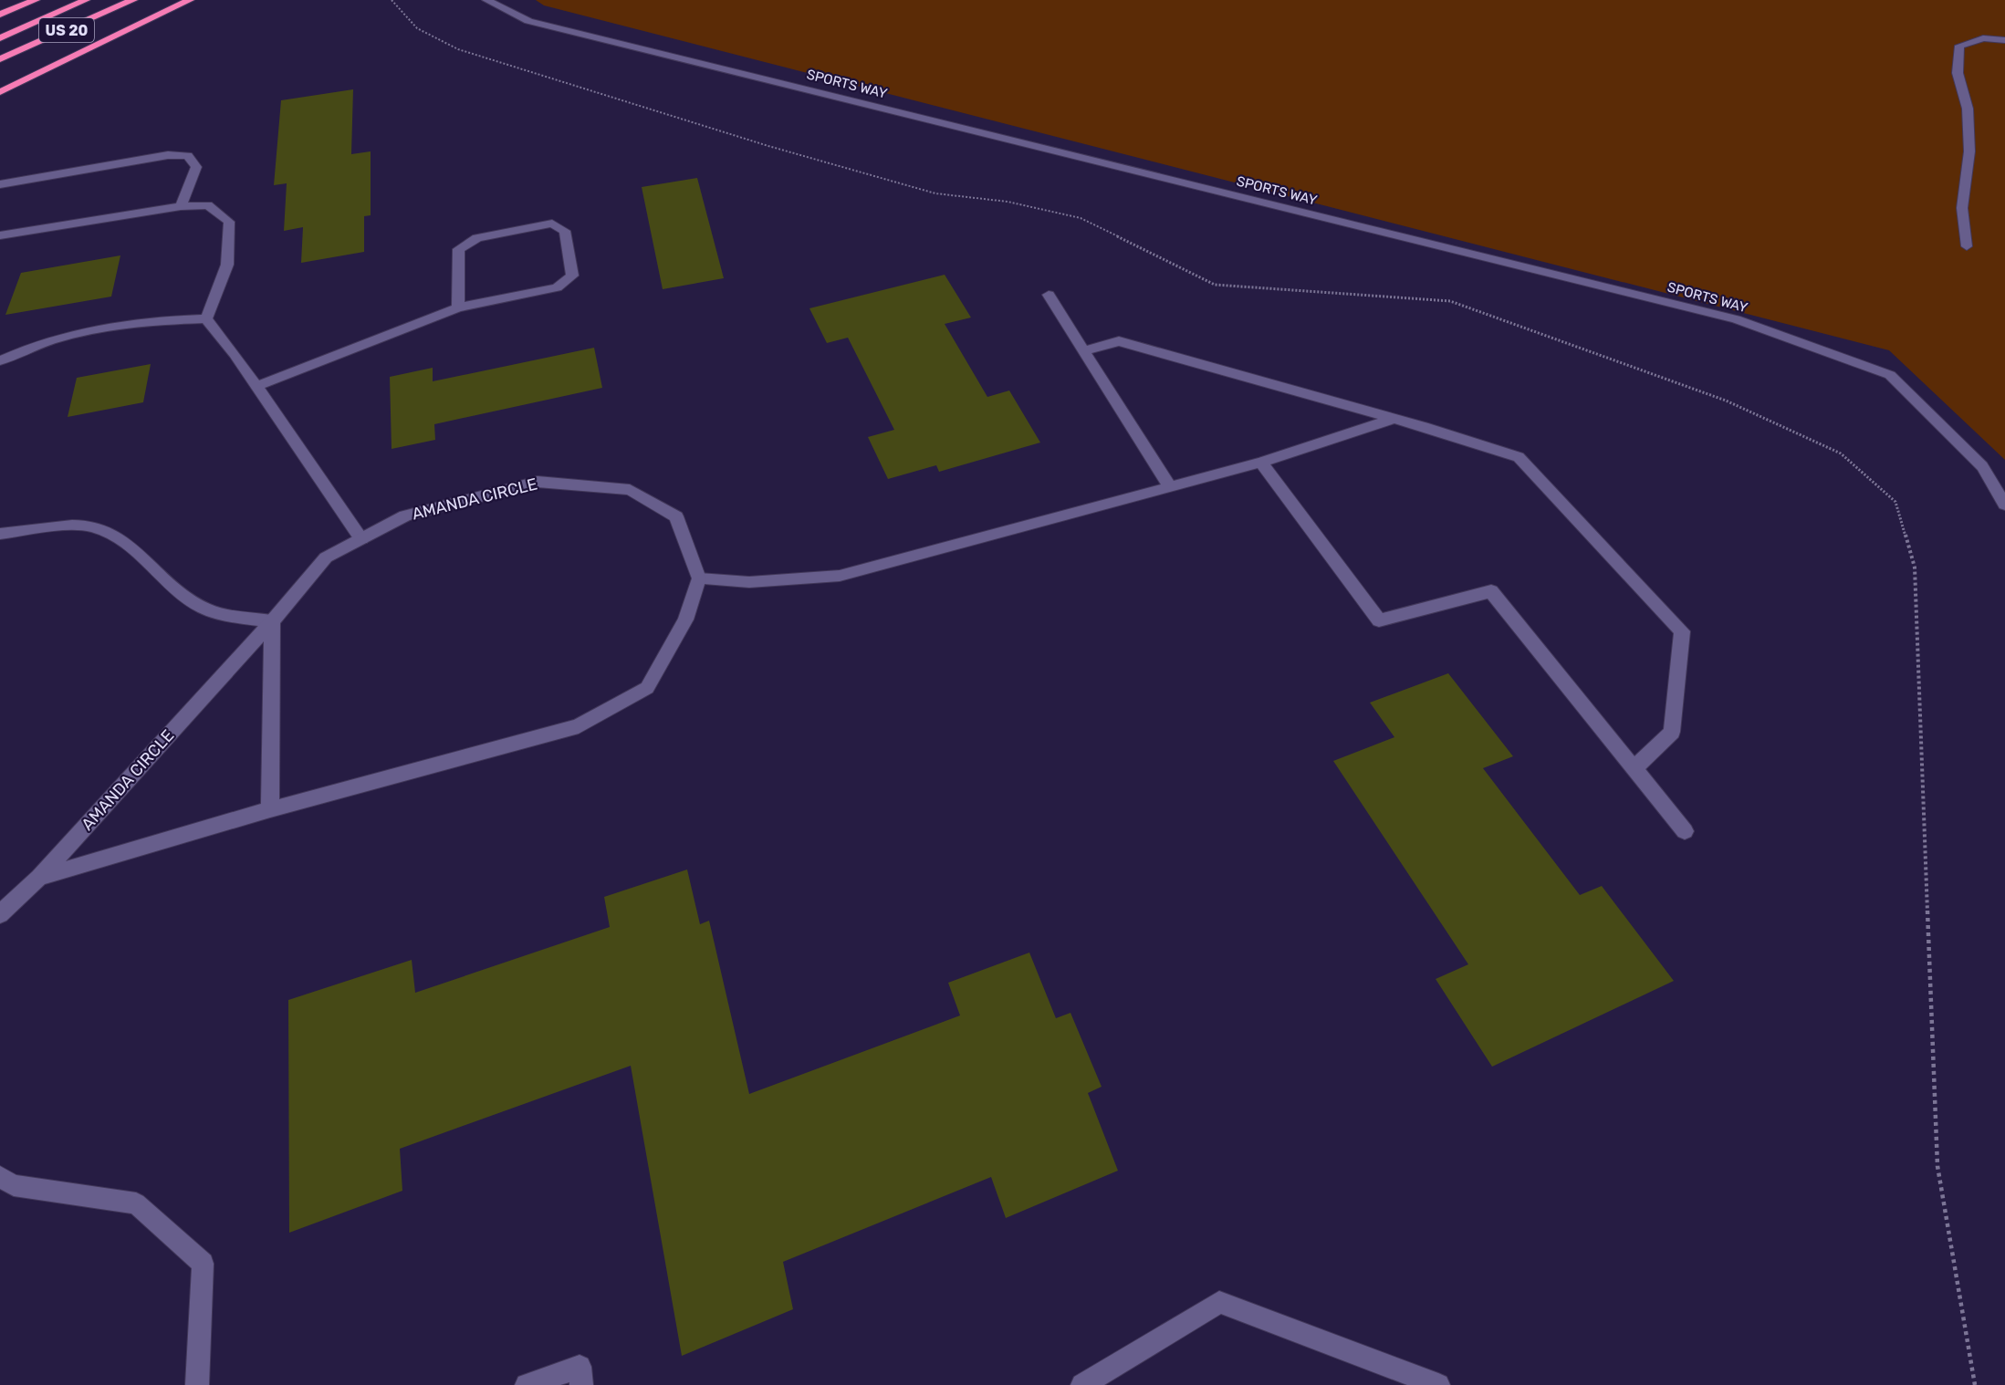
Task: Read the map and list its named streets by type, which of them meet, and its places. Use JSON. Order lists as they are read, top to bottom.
{
  "streets": {
    "highway": ["US 20"],
    "street": ["SPORTS WAY", "AMANDA CIRCLE"]
  }
}
